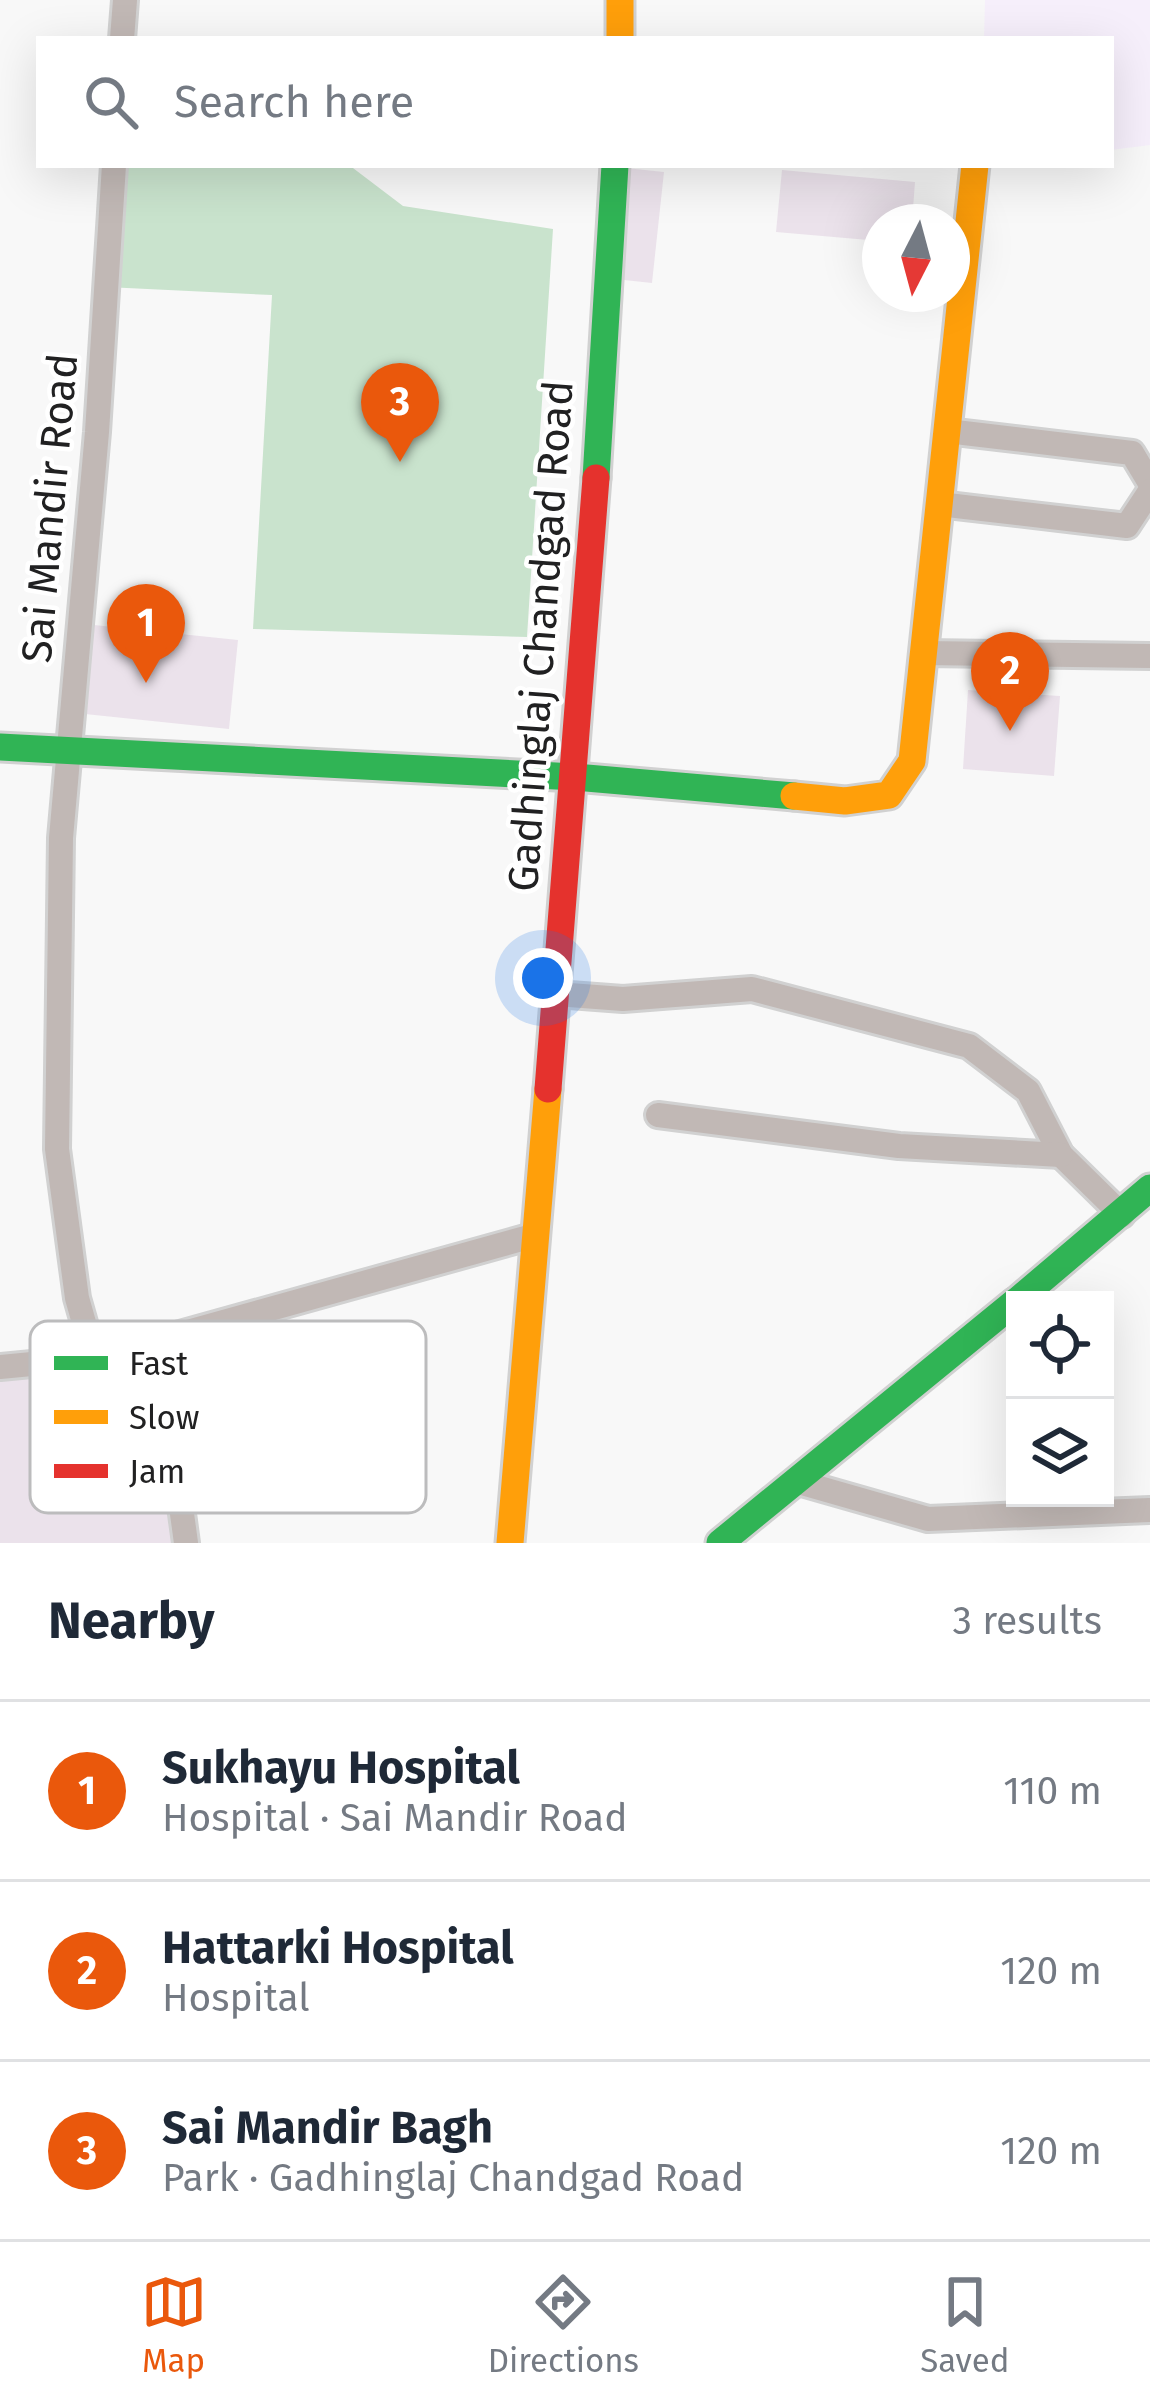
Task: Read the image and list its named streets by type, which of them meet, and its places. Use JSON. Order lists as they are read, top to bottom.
{
  "streets": {
    "main road": ["Gadhinglaj Chandgad Road"],
    "street": ["Sai Mandir Road"]
  },
  "legend": ["Fast", "Slow", "Jam"],
  "north": "bottom",
  "page": {
    "search": "Search here",
    "pins": ["3", "1", "2"],
    "heading": ["Nearby", "3 results"],
    "list": [
      {
        "mark": "1",
        "name": "Sukhayu Hospital",
        "note": "Hospital · Sai Mandir Road",
        "value": "110 m"
      },
      {
        "mark": "2",
        "name": "Hattarki Hospital",
        "note": "Hospital",
        "value": "120 m"
      },
      {
        "mark": "3",
        "name": "Sai Mandir Bagh",
        "note": "Park · Gadhinglaj Chandgad Road",
        "value": "120 m"
      }
    ],
    "nav": ["Map", "Directions", "Saved"]
  }
}
